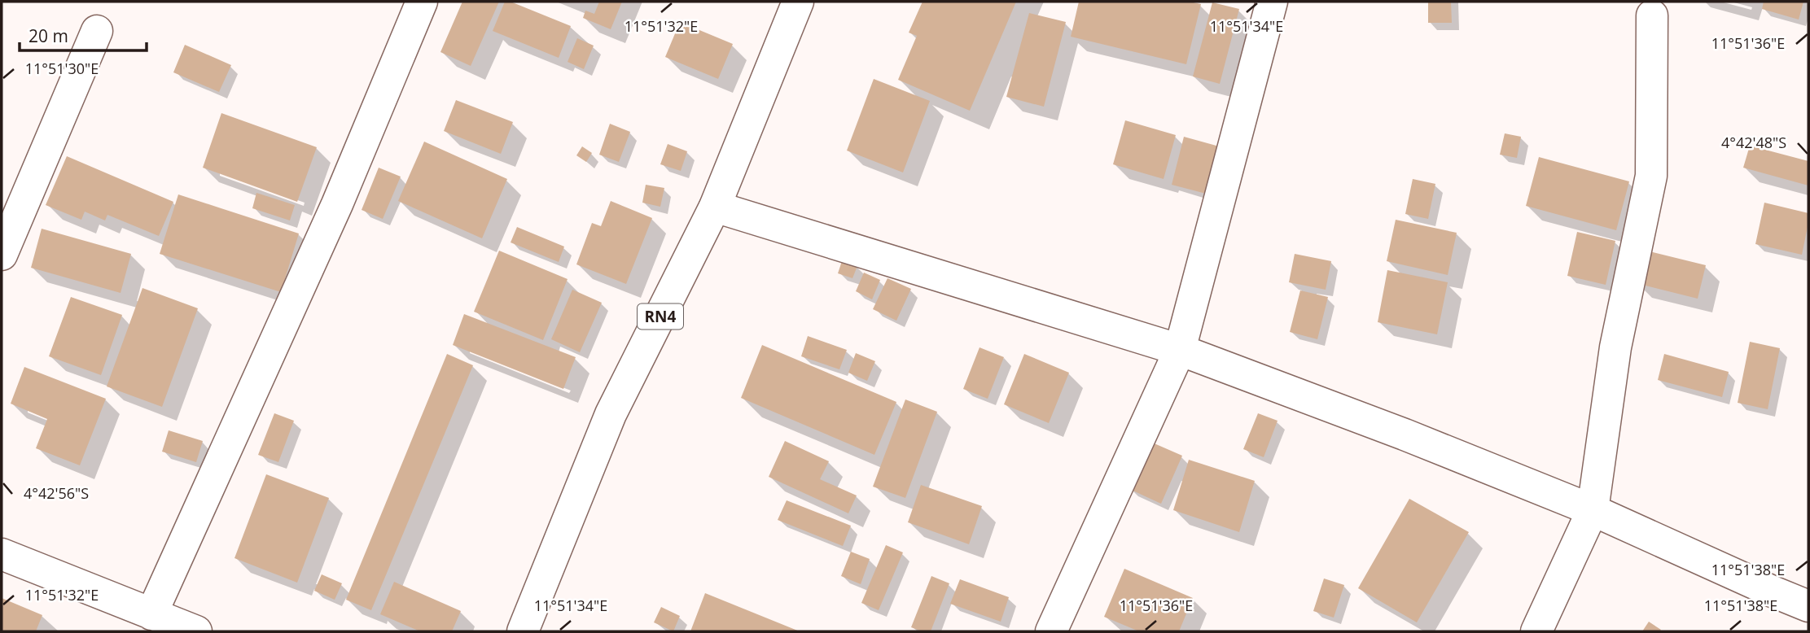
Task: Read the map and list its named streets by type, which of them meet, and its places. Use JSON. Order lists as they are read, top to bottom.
{
  "streets": {
    "main road": ["RN4"]
  },
  "scale_bar": "20 m",
  "coordinates": [
    "11°51'34\"E",
    "11°51'32\"E",
    "11°51'36\"E",
    "11°51'30\"E",
    "4°42'48\"S",
    "4°42'56\"S",
    "11°51'38\"E"
  ]
}
